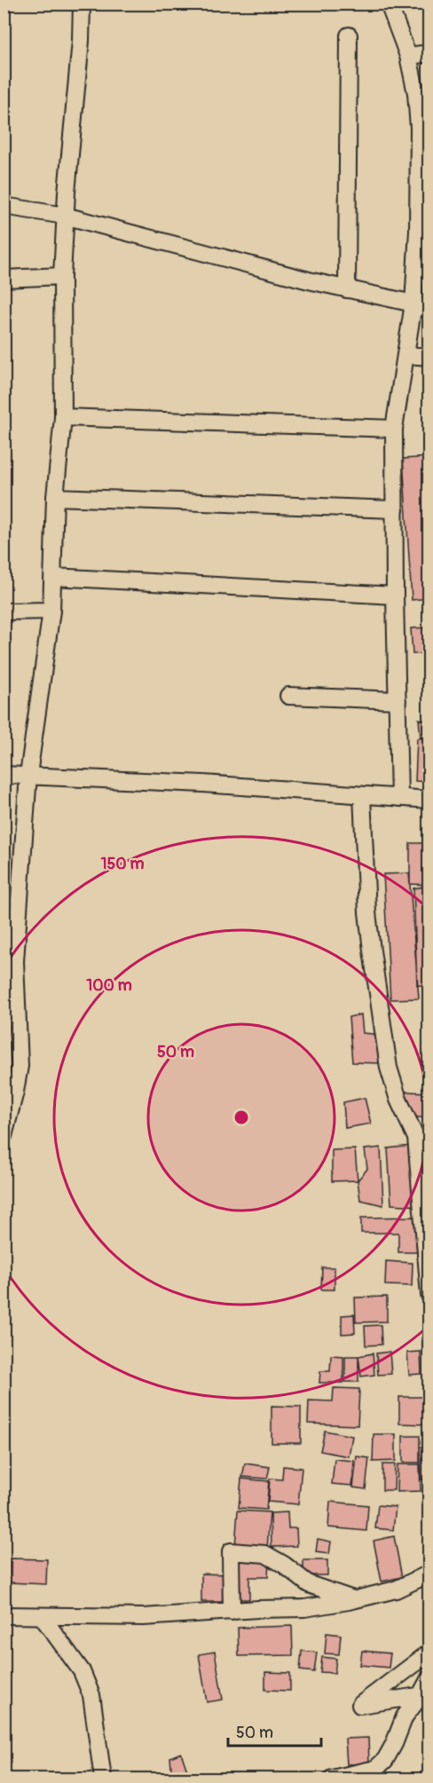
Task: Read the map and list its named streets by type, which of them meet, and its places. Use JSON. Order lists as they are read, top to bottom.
{
  "scale_bar": "50 m",
  "rings": ["150 m", "100 m", "50 m"]
}
